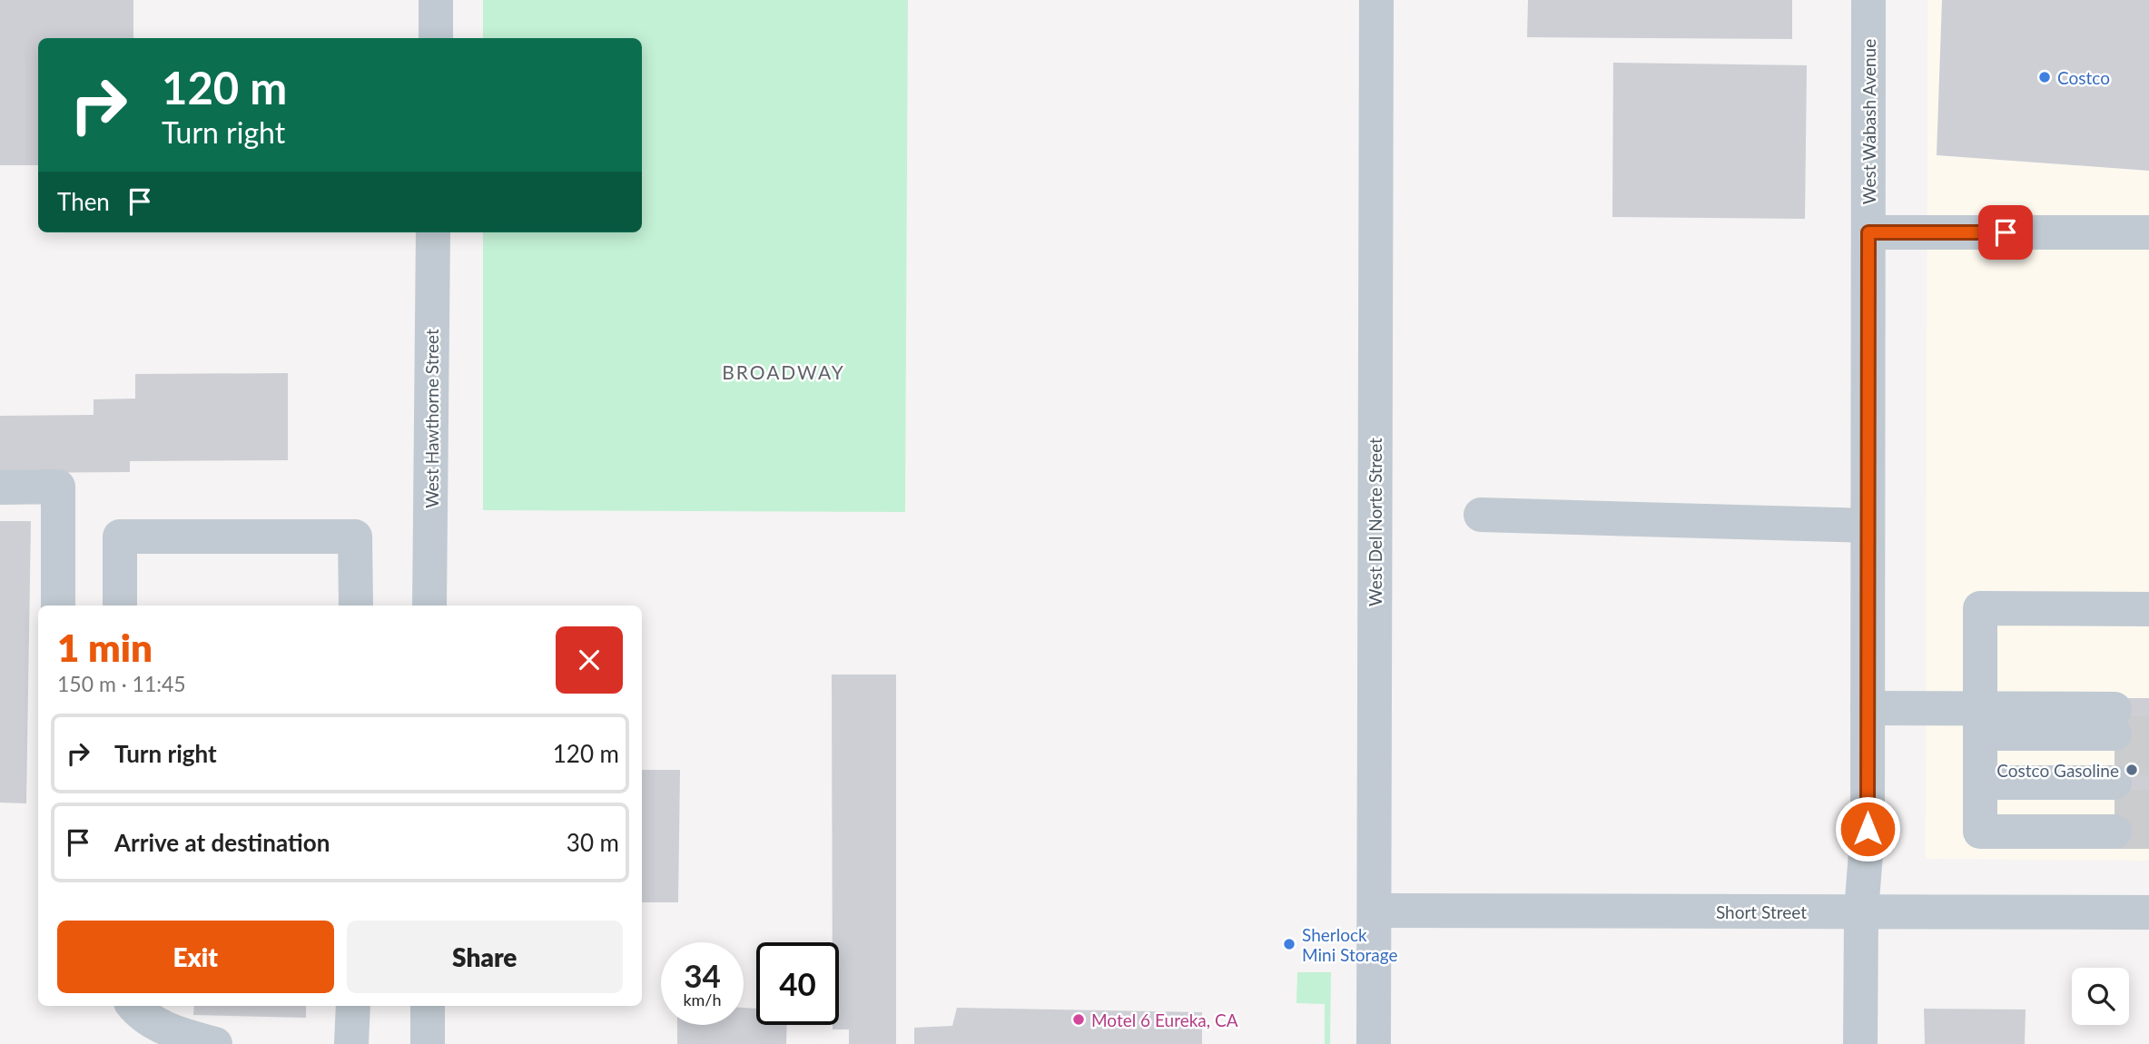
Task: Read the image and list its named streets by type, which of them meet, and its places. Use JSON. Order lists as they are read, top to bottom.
{
  "streets": {
    "street": [
      "West Wabash Avenue",
      "West Hawthorne Street",
      "West Del Norte Street",
      "Short Street"
    ]
  },
  "crossings": [
    ["West Wabash Avenue", "Short Street"],
    ["West Del Norte Street", "Short Street"]
  ],
  "districts": ["BROADWAY"],
  "places": [
    "Costco",
    "Costco Gasoline",
    "Sherlock Mini Storage",
    "Motel 6 Eureka, CA"
  ],
  "page": {
    "turn": ["120 m", "Turn right"],
    "then": "Then",
    "heading": ["1 min", "150 m · 11:45"],
    "list": [
      {
        "name": "Turn right",
        "value": "120 m"
      },
      {
        "name": "Arrive at destination",
        "value": "30 m"
      }
    ],
    "buttons": ["Exit", "Share"],
    "speed": "34 km/h",
    "limit": "40"
  }
}
